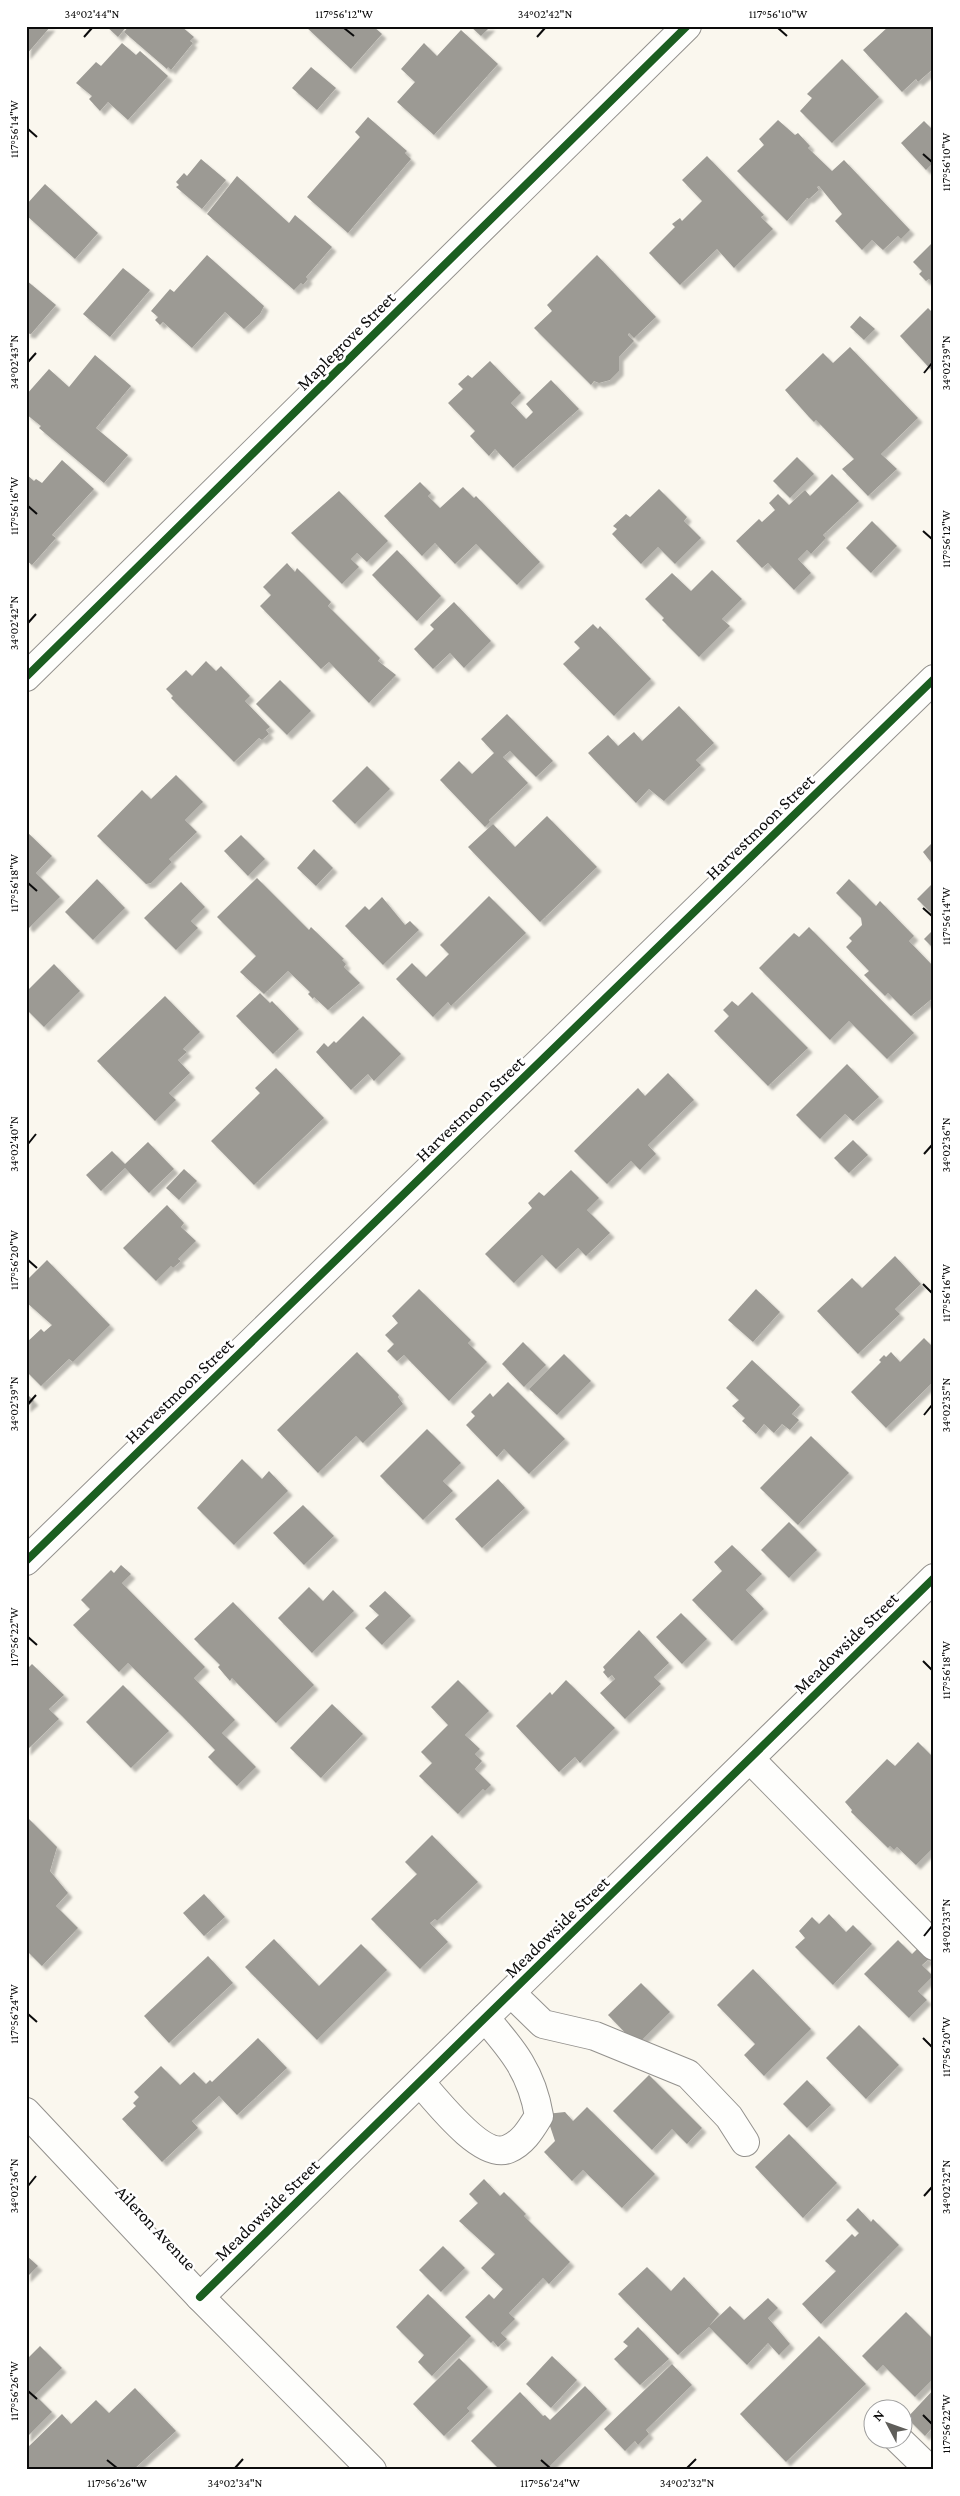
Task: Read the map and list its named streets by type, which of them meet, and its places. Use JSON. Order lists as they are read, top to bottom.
{
  "streets": {
    "street": [
      "Maplegrove Street",
      "Harvestmoon Street",
      "Meadowside Street",
      "Aileron Avenue"
    ]
  },
  "crossings": [
    ["Meadowside Street", "Aileron Avenue"]
  ],
  "north": "top left",
  "coordinates": [
    "34°02'44\"N",
    "117°56'12\"W",
    "34°02'42\"N",
    "117°56'10\"W",
    "117°56'14\"W",
    "34°02'43\"N",
    "34°02'39\"N",
    "117°56'16\"W",
    "117°56'18\"W",
    "34°02'40\"N",
    "34°02'36\"N",
    "117°56'20\"W",
    "34°02'35\"N",
    "117°56'22\"W",
    "34°02'33\"N",
    "117°56'24\"W",
    "34°02'32\"N",
    "117°56'26\"W",
    "34°02'34\"N"
  ]
}
